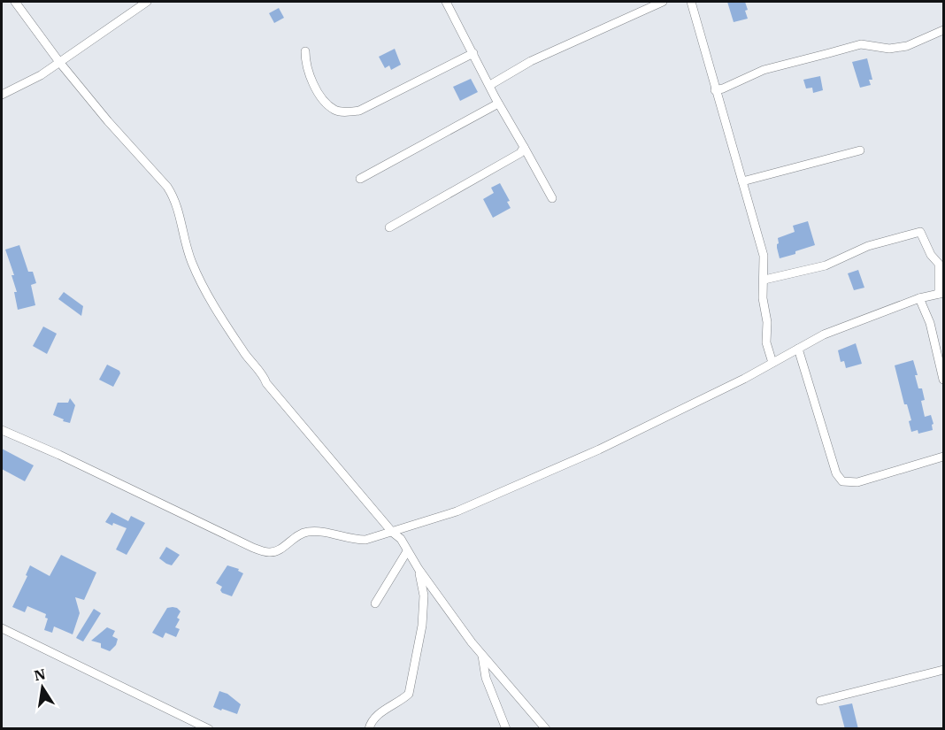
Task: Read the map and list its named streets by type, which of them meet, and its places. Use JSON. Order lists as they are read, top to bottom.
{
  "north": "top"
}
